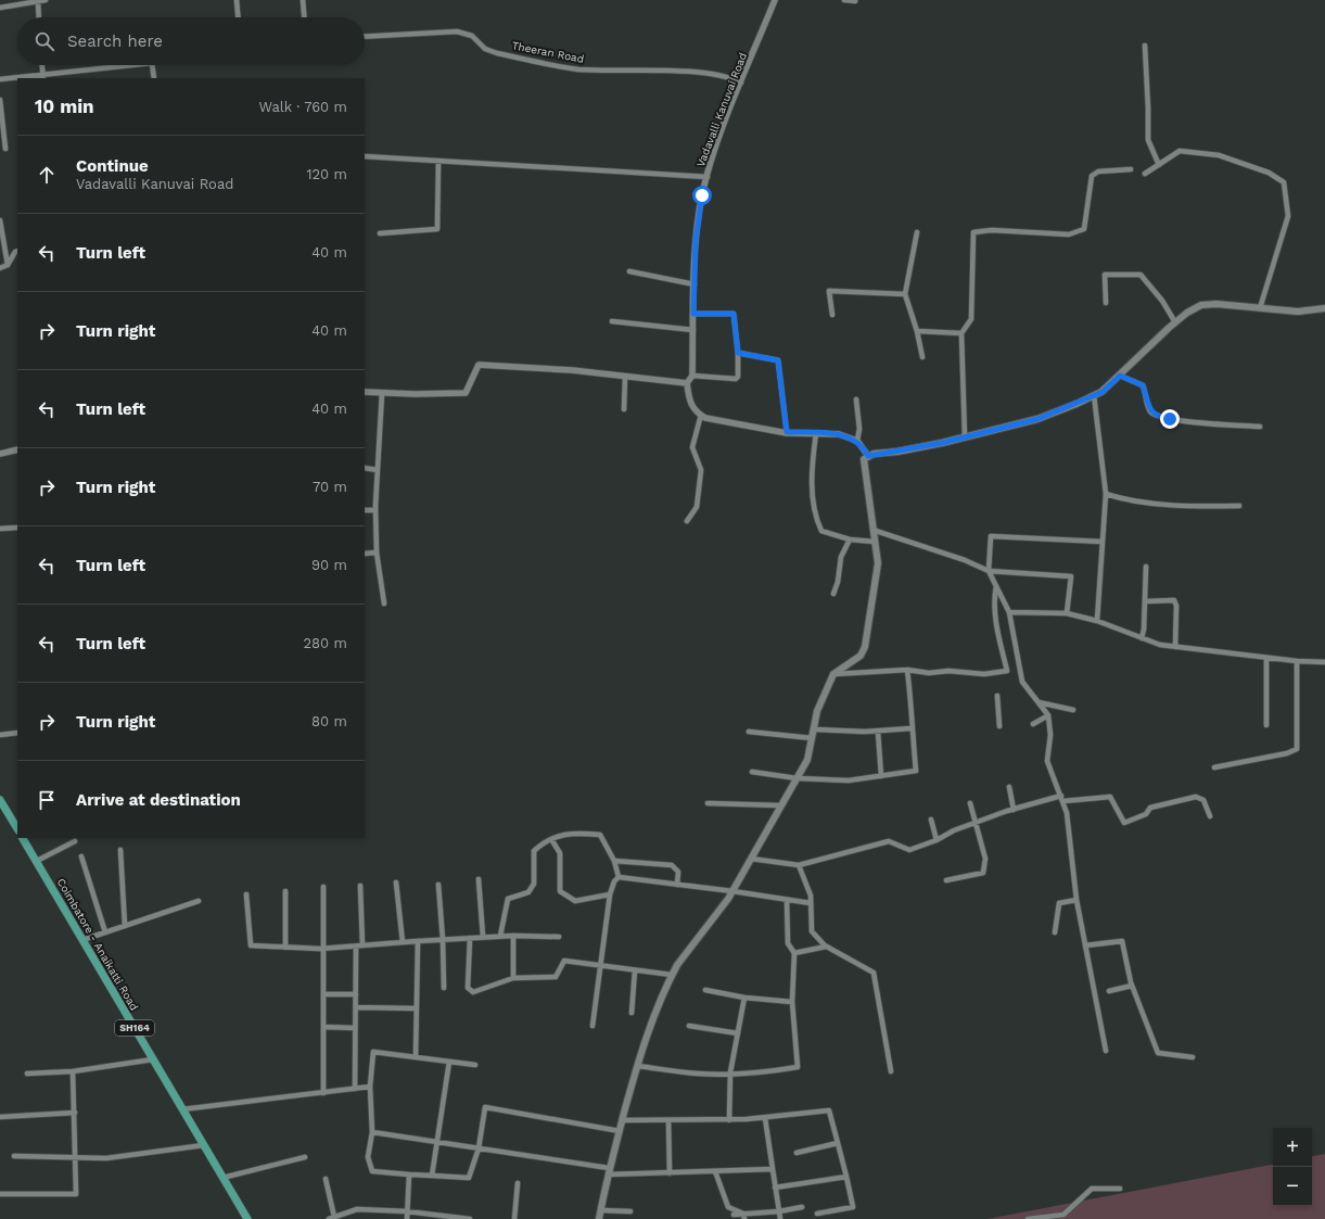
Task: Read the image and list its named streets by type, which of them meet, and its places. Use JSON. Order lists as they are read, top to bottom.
{
  "streets": {
    "main road": ["Coimbatore - Anaikatti Road", "SH164"],
    "street": ["Theeran Road", "Vadavalli Kanuvai Road"]
  },
  "crossings": [
    ["Theeran Road", "Vadavalli Kanuvai Road"]
  ],
  "page": {
    "search": "Search here",
    "heading": ["10 min", "Walk · 760 m"],
    "list": [
      ["Continue", "Vadavalli Kanuvai Road", "120 m"],
      ["Turn left", "40 m"],
      ["Turn right", "40 m"],
      ["Turn left", "40 m"],
      ["Turn right", "70 m"],
      ["Turn left", "90 m"],
      ["Turn left", "280 m"],
      ["Turn right", "80 m"],
      "Arrive at destination"
    ],
    "map_buttons": ["+", "−"]
  }
}
